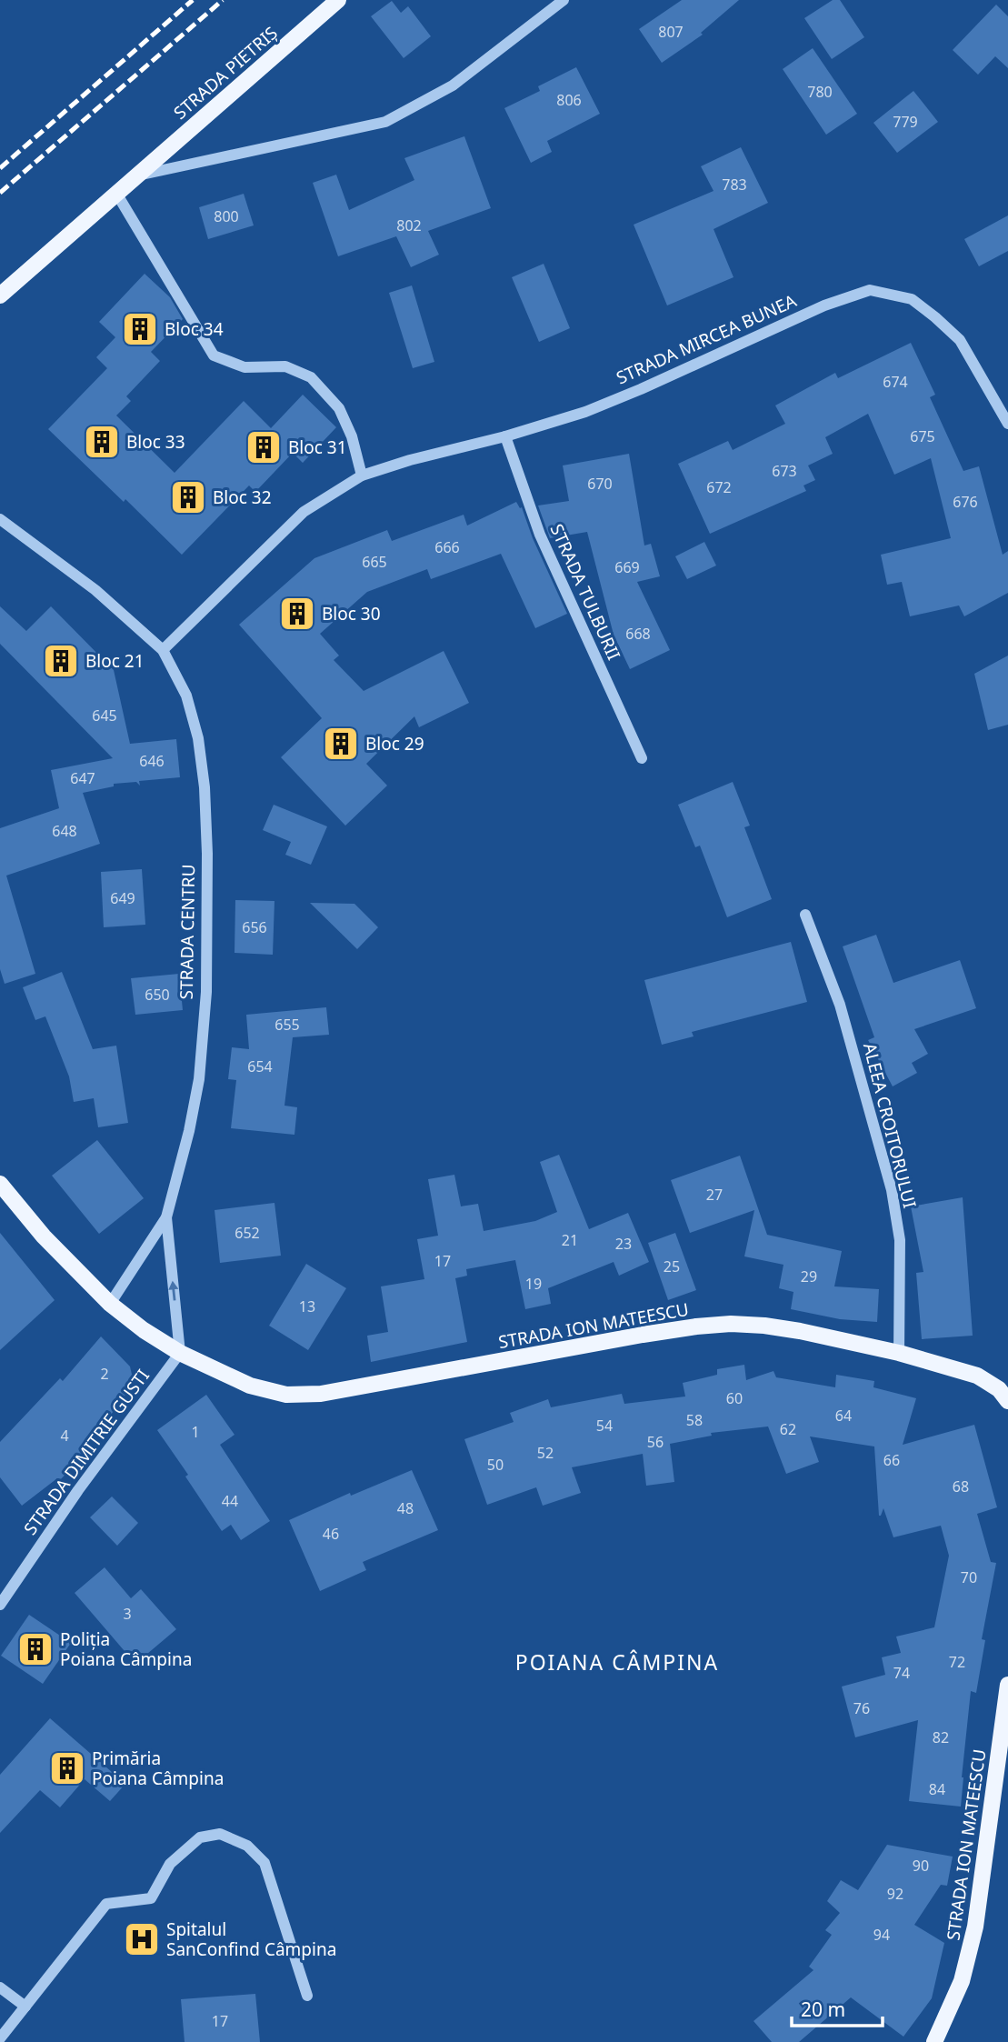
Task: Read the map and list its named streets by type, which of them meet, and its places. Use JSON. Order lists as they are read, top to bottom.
{
  "streets": {
    "main road": ["STRADA PIETRIȘ", "STRADA ION MATEESCU"],
    "street": [
      "STRADA MIRCEA BUNEA",
      "STRADA TULBURII",
      "STRADA CENTRU",
      "ALEEA CROITORULUI",
      "STRADA DIMITRIE GUSTI"
    ]
  },
  "crossings": [
    ["STRADA MIRCEA BUNEA", "STRADA TULBURII"],
    ["ALEEA CROITORULUI", "STRADA ION MATEESCU"],
    ["STRADA ION MATEESCU", "STRADA DIMITRIE GUSTI"]
  ],
  "districts": ["POIANA CÂMPINA"],
  "places": {
    "building": [
      "Bloc 34",
      "Bloc 33",
      "Bloc 31",
      "Bloc 32",
      "Bloc 30",
      "Bloc 21",
      "Bloc 29",
      "Poliția Poiana Câmpina",
      "Primăria Poiana Câmpina"
    ],
    "hospital": ["Spitalul SanConfind Câmpina"]
  },
  "house_numbers": [
    "807",
    "780",
    "806",
    "779",
    "783",
    "800",
    "802",
    "674",
    "675",
    "673",
    "670",
    "672",
    "676",
    "666",
    "665",
    "669",
    "668",
    "645",
    "646",
    "647",
    "648",
    "649",
    "656",
    "650",
    "655",
    "654",
    "27",
    "652",
    "21",
    "23",
    "17",
    "25",
    "29",
    "19",
    "13",
    "2",
    "60",
    "64",
    "58",
    "54",
    "62",
    "1",
    "4",
    "56",
    "52",
    "66",
    "50",
    "68",
    "44",
    "48",
    "46",
    "70",
    "3",
    "72",
    "74",
    "76",
    "82",
    "84",
    "90",
    "92",
    "94",
    "17"
  ],
  "scale_bar": "20 m"
}
